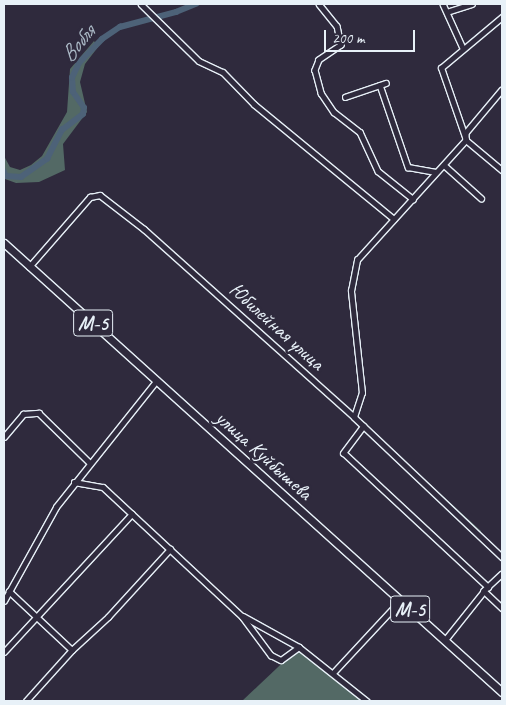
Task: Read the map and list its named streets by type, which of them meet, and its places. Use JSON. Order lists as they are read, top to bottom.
{
  "streets": {
    "highway": ["М-5", "улица Куйбышева"],
    "street": ["Юбилейная улица"]
  },
  "crossings": [
    ["Юбилейная улица", "улица Куйбышева"]
  ],
  "water": ["Вобля"],
  "scale_bar": "200 m"
}
